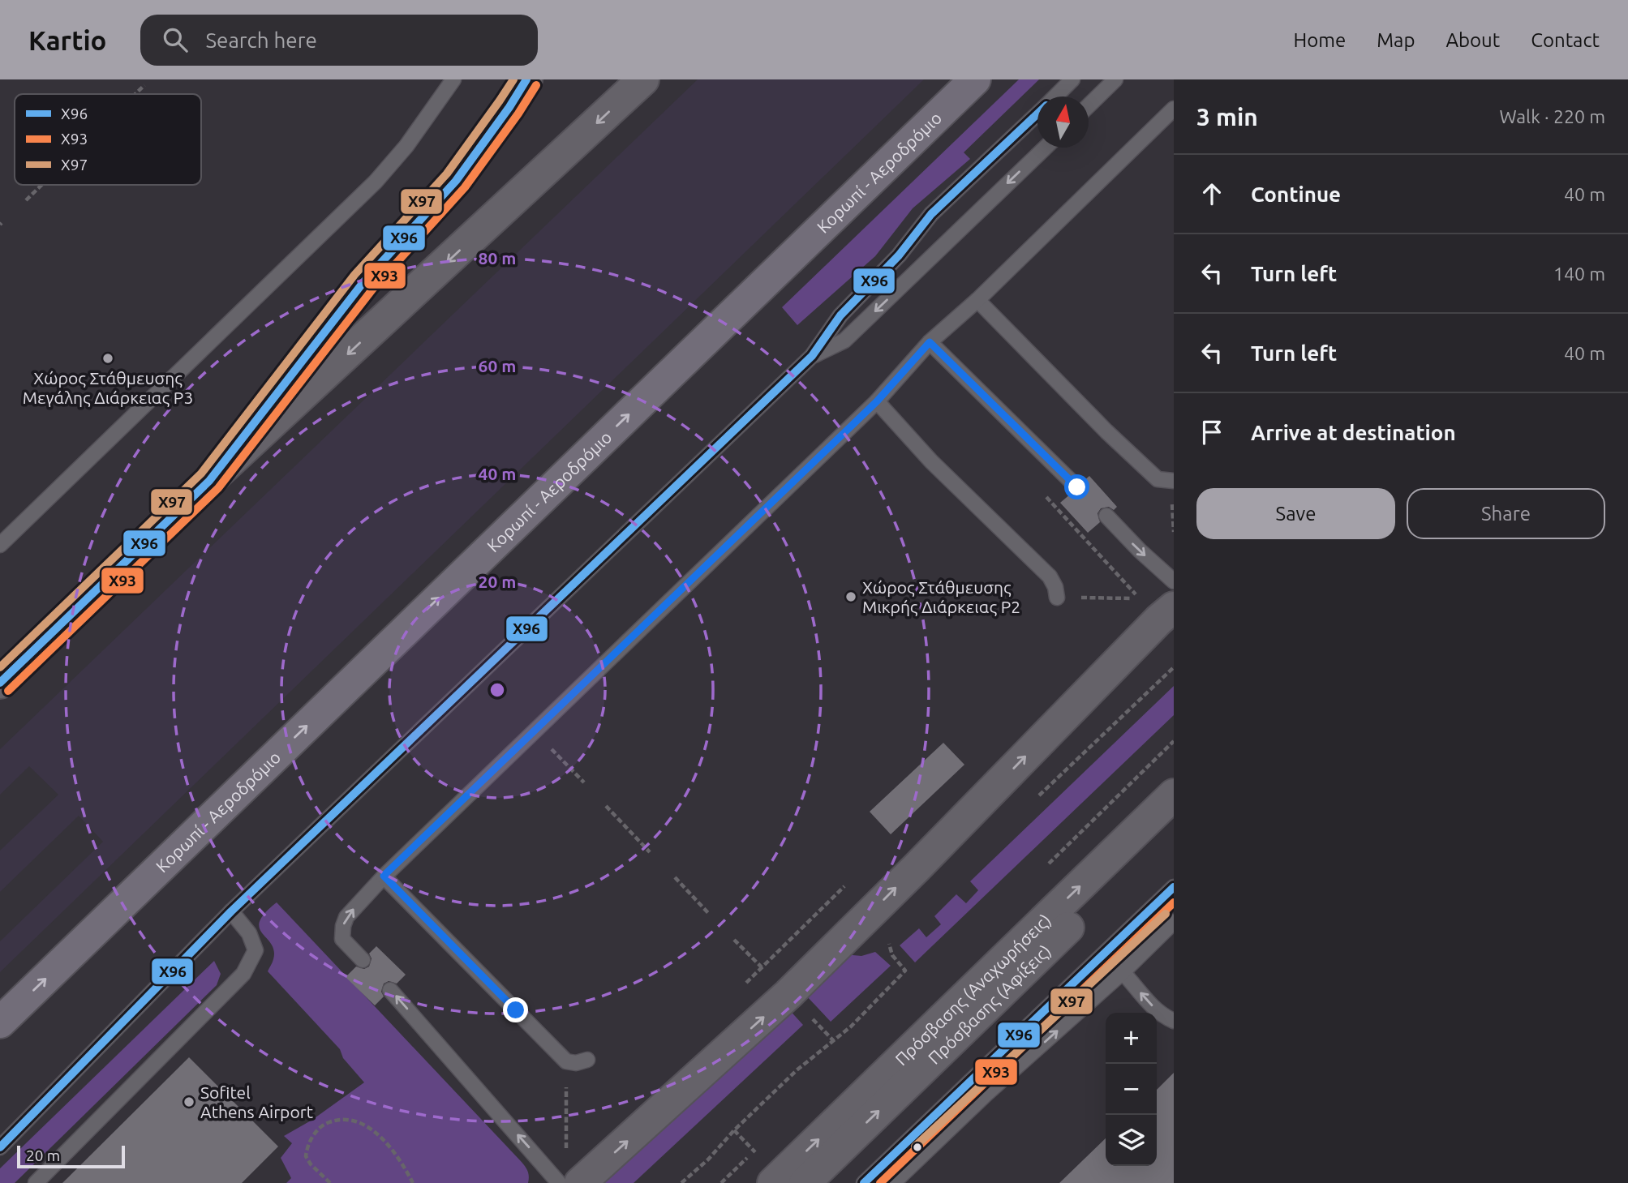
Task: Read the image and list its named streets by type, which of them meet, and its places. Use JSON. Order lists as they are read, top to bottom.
{
  "streets": {
    "highway": ["Κορωπί - Αεροδρόμιο"],
    "street": ["Πρόσβασης (Αναχωρήσεις)", "Πρόσβασης (Αφίξεις)"]
  },
  "one_way": ["Κορωπί - Αεροδρόμιο"],
  "places": ["Χώρος Στάθμευσης Μεγάλης Διάρκειας P3", "Χώρος Στάθμευσης Μικρής Διάρκειας P2", "Sofitel Athens Airport"],
  "lines": ["transit line Χ96", "transit line X97", "transit line X93"],
  "legend": ["Χ96", "X93", "X97"],
  "scale_bar": "20 m",
  "north": "top",
  "page": {
    "header": "Kartio",
    "search": "Search here",
    "nav": [
      "Home",
      "Map",
      "About",
      "Contact"
    ],
    "heading": ["3 min", "Walk · 220 m"],
    "list": [
      ["Continue", "40 m"],
      ["Turn left", "140 m"],
      ["Turn left", "40 m"],
      "Arrive at destination"
    ],
    "buttons": ["Save", "Share"],
    "map_buttons": ["+", "−"],
    "scale": "20 m"
  },
  "rings": [
    "80 m",
    "60 m",
    "40 m",
    "20 m"
  ]
}
